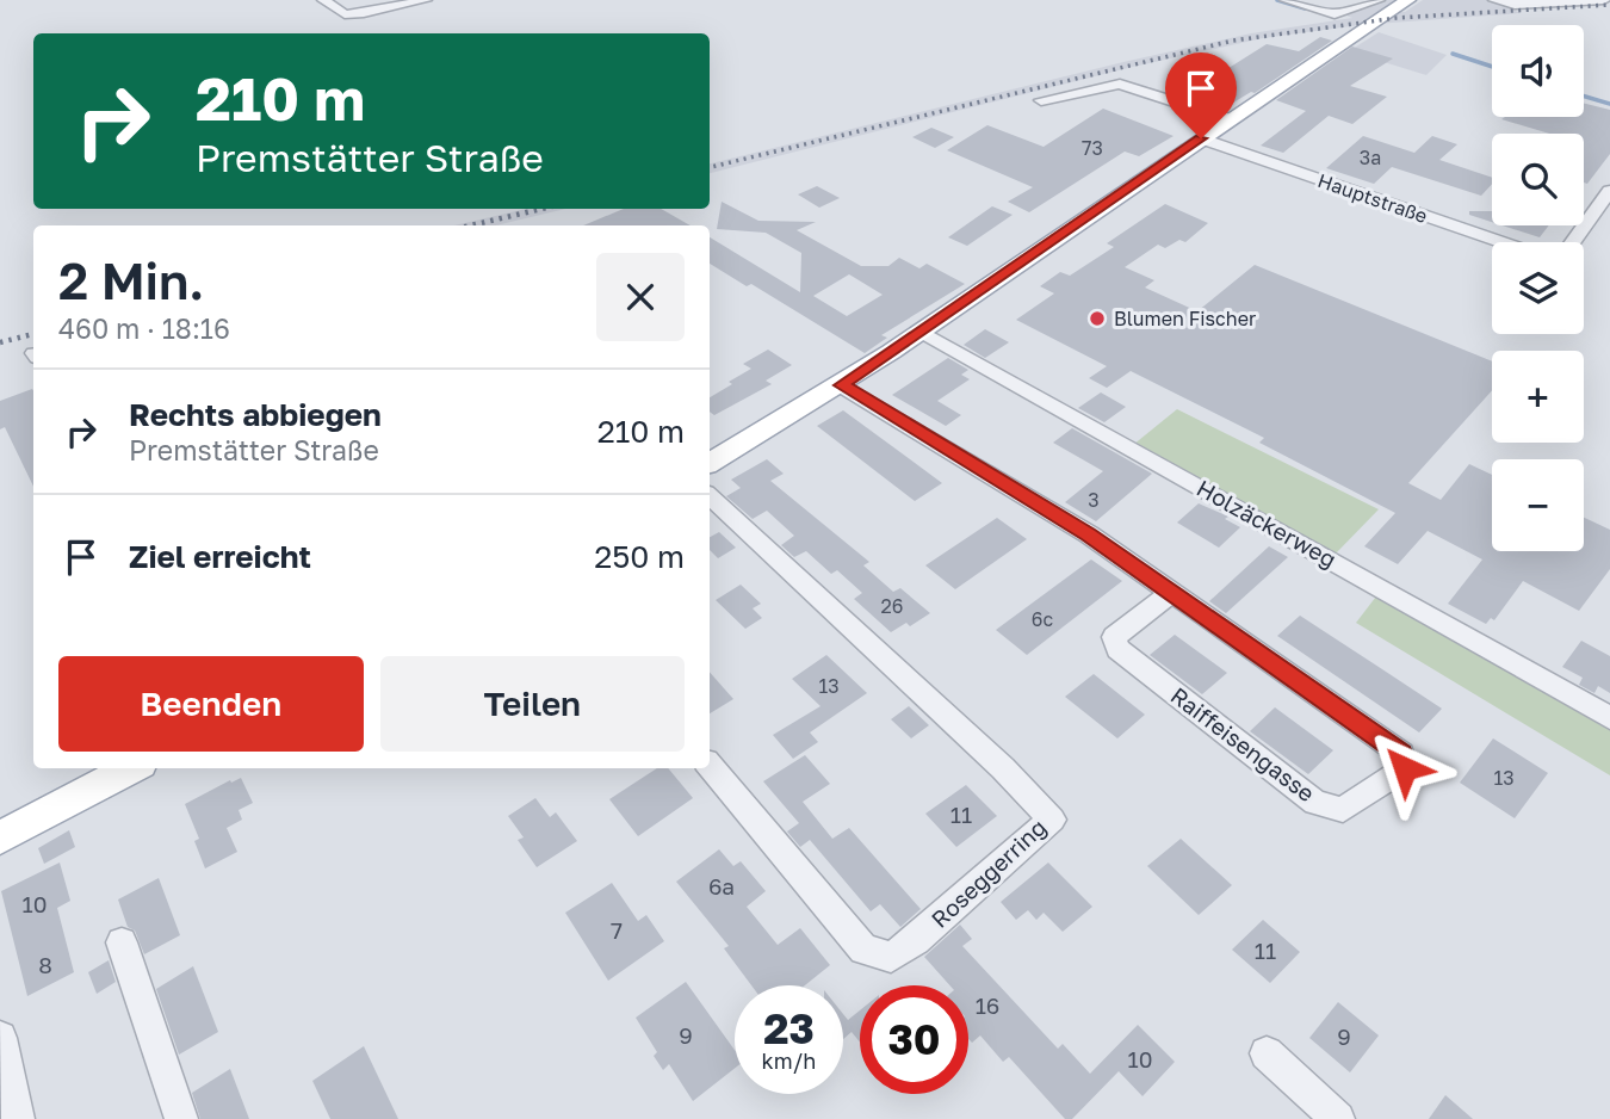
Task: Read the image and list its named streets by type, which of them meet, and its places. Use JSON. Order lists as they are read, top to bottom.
{
  "streets": {
    "street": [
      "Hauptstraße",
      "Holzäckerweg",
      "Raiffeisengasse",
      "Roseggerring"
    ]
  },
  "places": ["Blumen Fischer"],
  "house_numbers": [
    "73",
    "3a",
    "3",
    "26",
    "6c",
    "13",
    "13",
    "11",
    "6a",
    "10",
    "7",
    "11",
    "8",
    "16",
    "9",
    "9",
    "10"
  ],
  "page": {
    "map_buttons": ["+", "−"],
    "turn": ["210 m", "Premstätter Straße"],
    "heading": ["2 Min.", "460 m · 18:16"],
    "list": [
      {
        "name": "Rechts abbiegen",
        "note": "Premstätter Straße",
        "value": "210 m"
      },
      {
        "name": "Ziel erreicht",
        "value": "250 m"
      }
    ],
    "buttons": ["Beenden", "Teilen"],
    "speed": "23 km/h",
    "limit": "30"
  }
}
